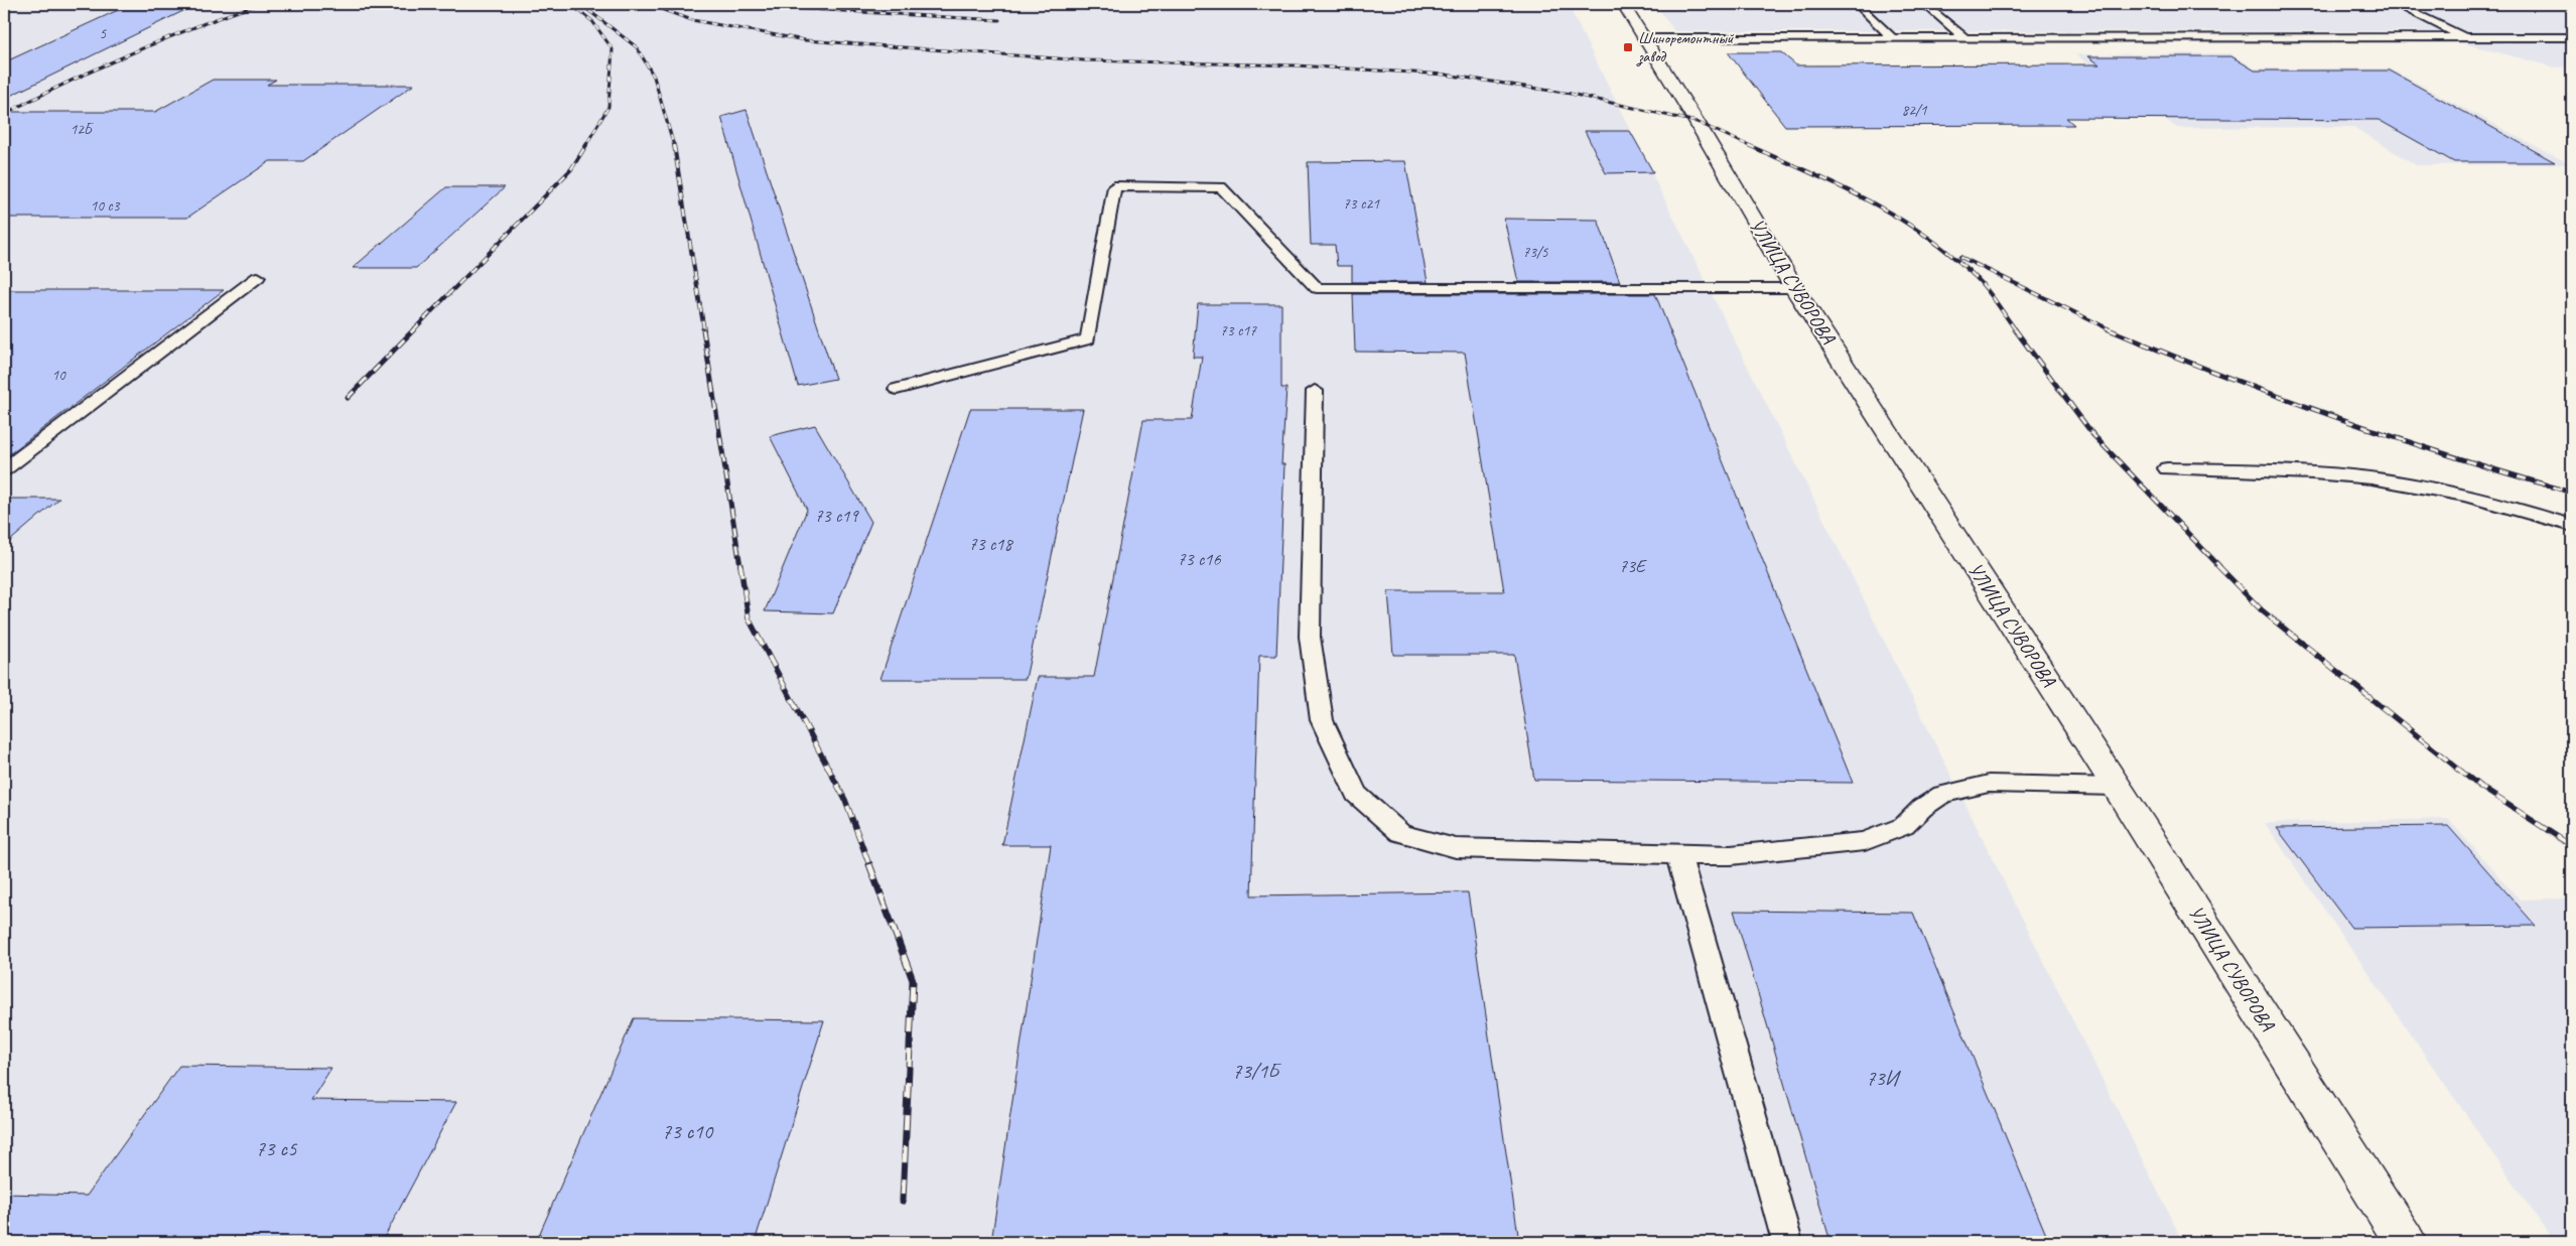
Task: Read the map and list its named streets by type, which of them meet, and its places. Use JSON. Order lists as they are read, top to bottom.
{
  "streets": {
    "main road": ["УЛИЦА СУВОРОВА"]
  },
  "places": {
    "transit": ["Шиноремонтный завод"]
  },
  "house_numbers": [
    "5",
    "82/1",
    "12Б",
    "73 с21",
    "10 с3",
    "73/5",
    "73 с17",
    "10",
    "73 с19",
    "73 с18",
    "73 с16",
    "73Е",
    "73/1Б",
    "73И",
    "73 с10",
    "73 с5"
  ]
}
